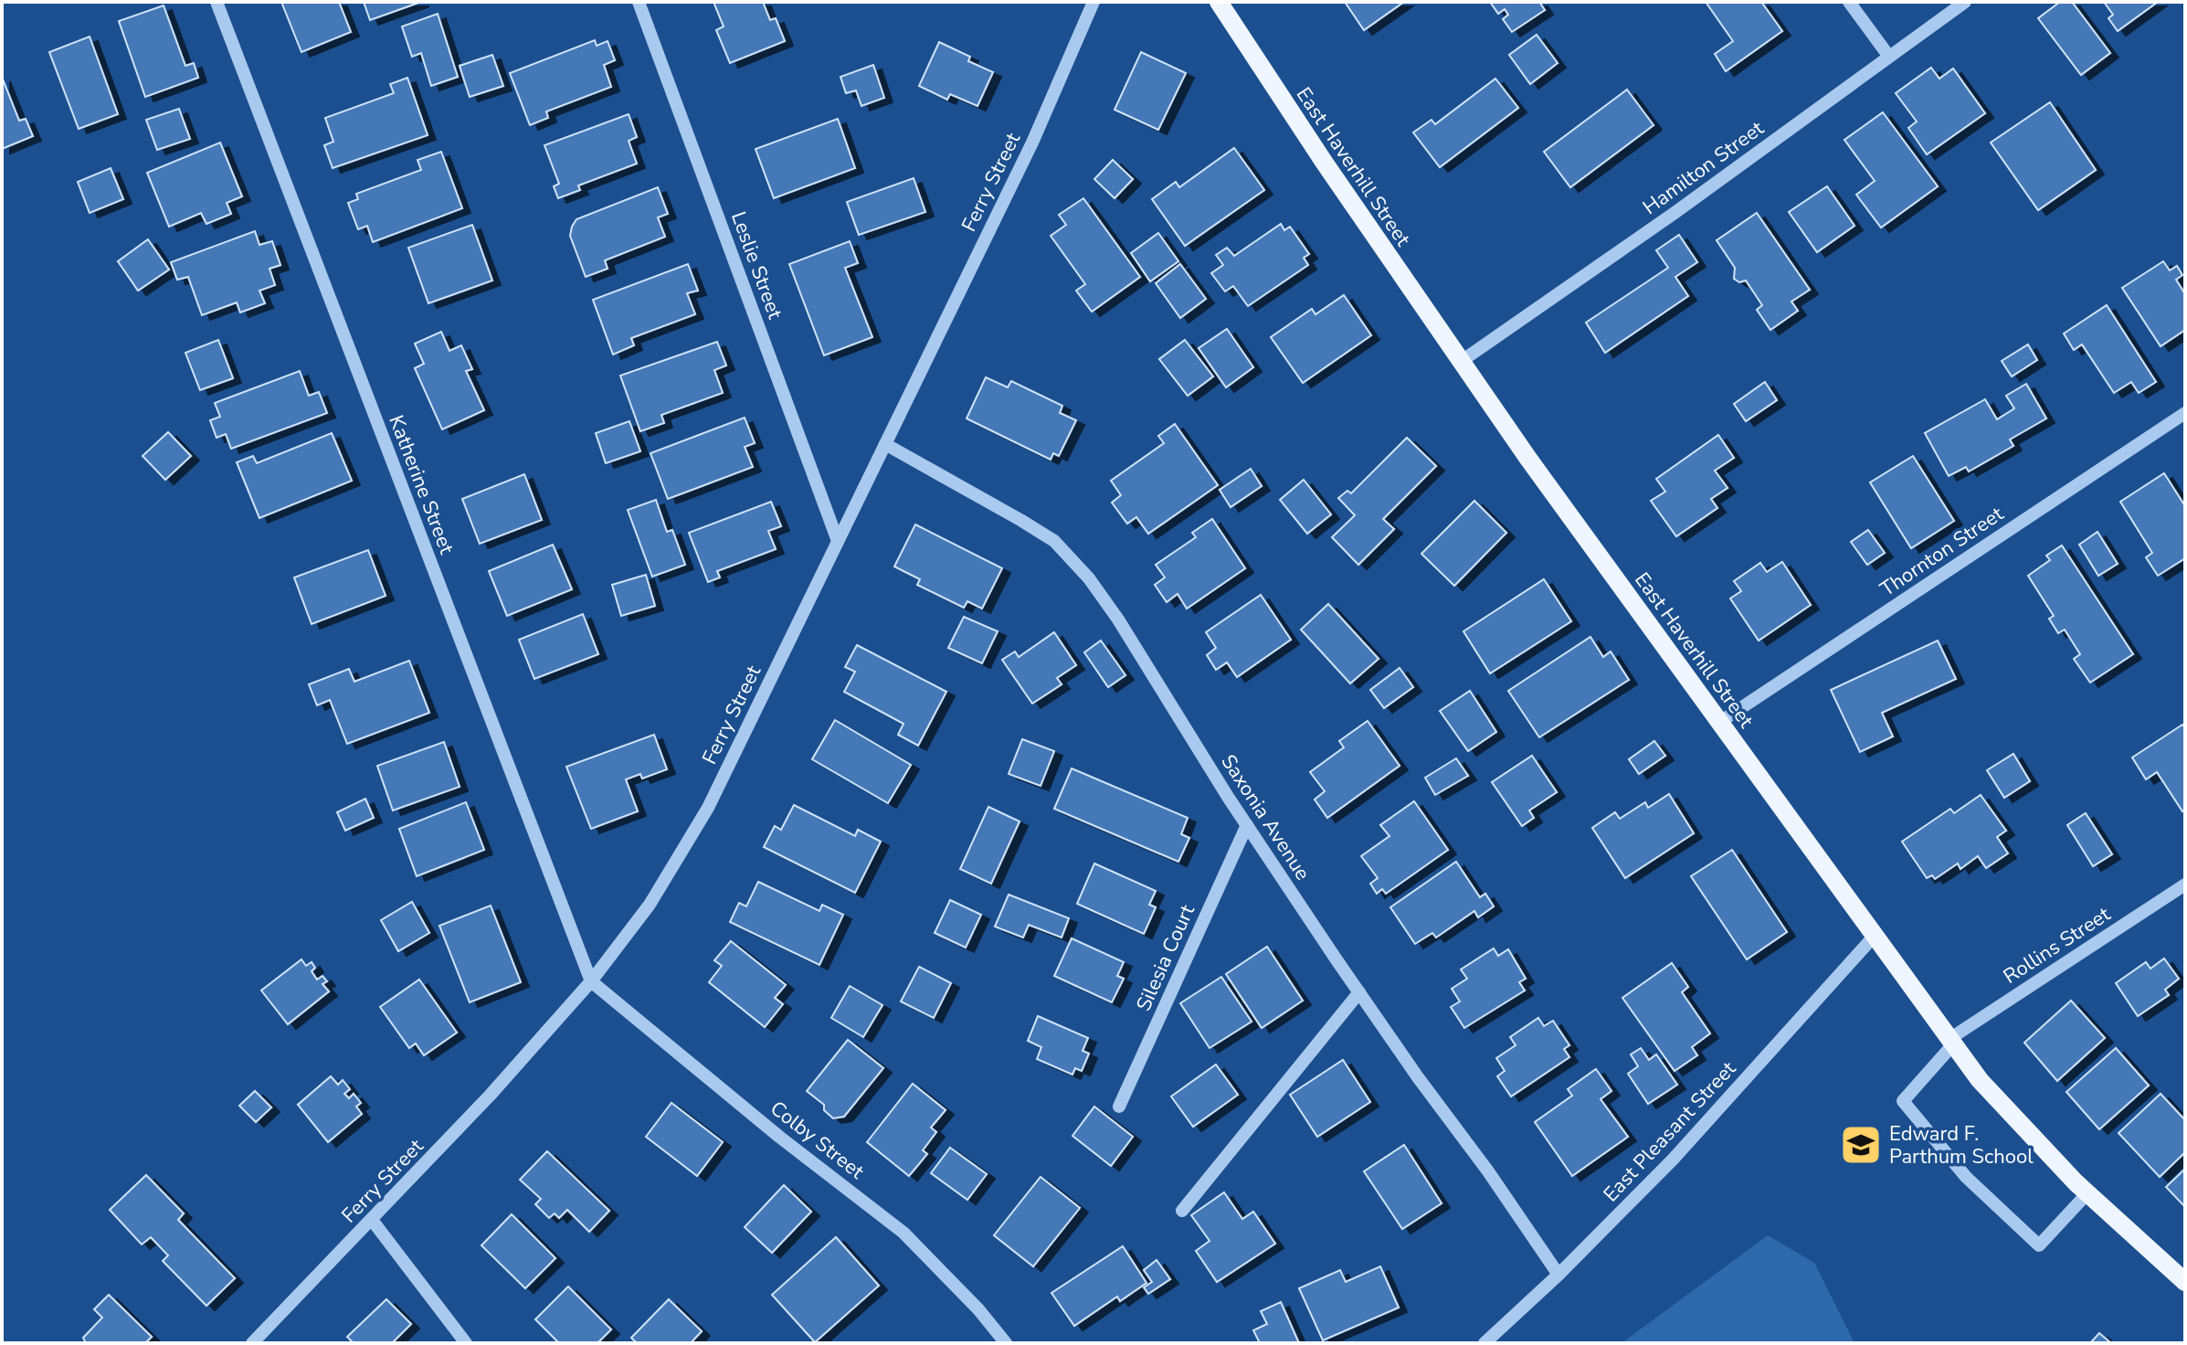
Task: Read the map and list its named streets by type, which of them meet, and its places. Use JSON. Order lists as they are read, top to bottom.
{
  "streets": {
    "main road": ["East Haverhill Street"],
    "street": [
      "Hamilton Street",
      "Ferry Street",
      "Leslie Street",
      "Katherine Street",
      "Thornton Street",
      "Saxonia Avenue",
      "Rollins Street",
      "Silesia Court",
      "East Pleasant Street",
      "Colby Street"
    ]
  },
  "crossings": [
    ["East Haverhill Street", "Hamilton Street"],
    ["East Haverhill Street", "Thornton Street"],
    ["East Haverhill Street", "Rollins Street"],
    ["East Haverhill Street", "East Pleasant Street"],
    ["Ferry Street", "Leslie Street"],
    ["Ferry Street", "Katherine Street"],
    ["Ferry Street", "Saxonia Avenue"],
    ["Ferry Street", "Colby Street"],
    ["Katherine Street", "Colby Street"],
    ["Saxonia Avenue", "Silesia Court"],
    ["Saxonia Avenue", "East Pleasant Street"]
  ],
  "places": {
    "school or university": ["Edward F. Parthum School"]
  }
}
